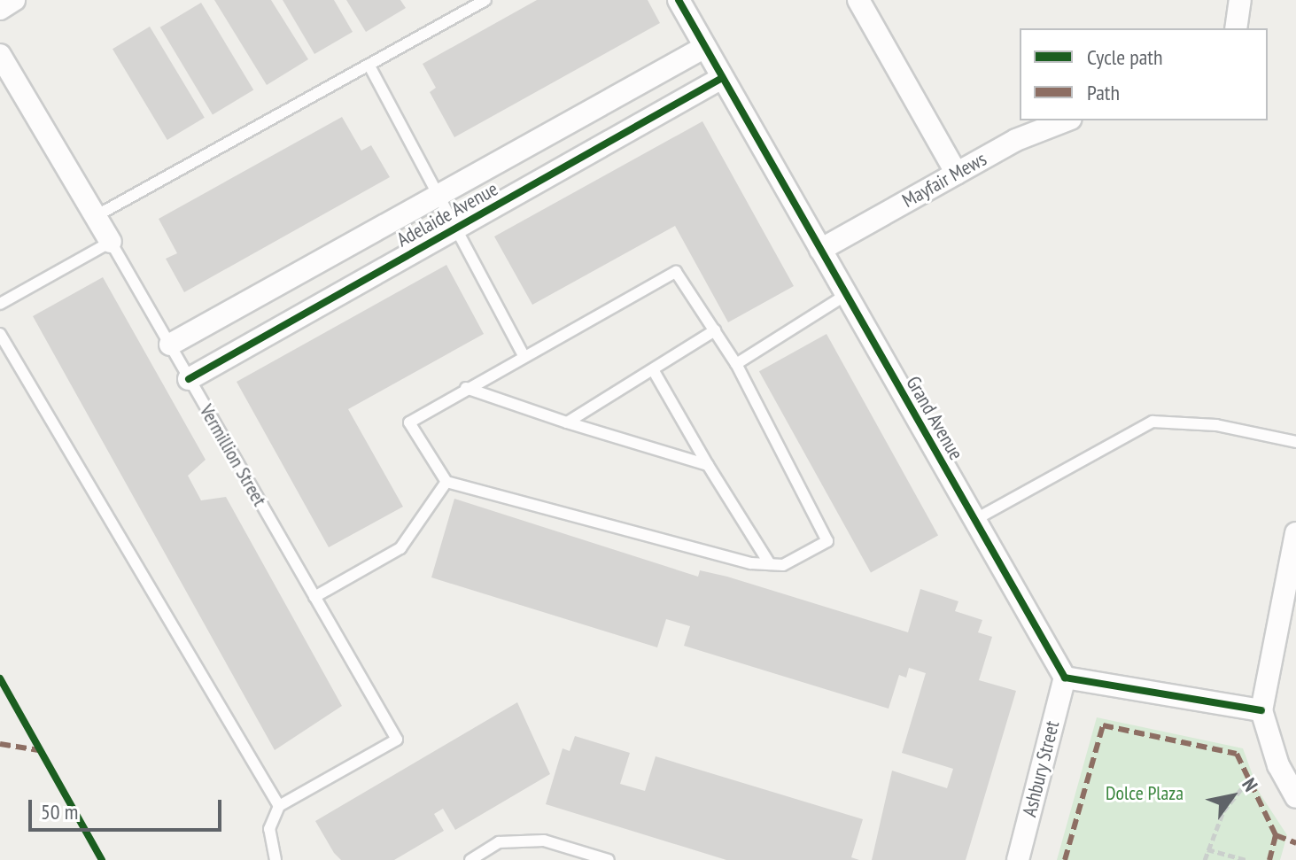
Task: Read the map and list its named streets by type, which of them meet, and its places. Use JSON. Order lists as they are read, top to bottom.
{
  "streets": {
    "street": [
      "Mayfair Mews",
      "Adelaide Avenue",
      "Grand Avenue",
      "Vermillion Street",
      "Ashbury Street"
    ]
  },
  "crossings": [
    ["Mayfair Mews", "Grand Avenue"],
    ["Adelaide Avenue", "Grand Avenue"],
    ["Adelaide Avenue", "Vermillion Street"],
    ["Grand Avenue", "Ashbury Street"]
  ],
  "parks": ["Dolce Plaza"],
  "legend": ["Cycle path", "Path"],
  "scale_bar": "50 m",
  "north": "top right"
}
